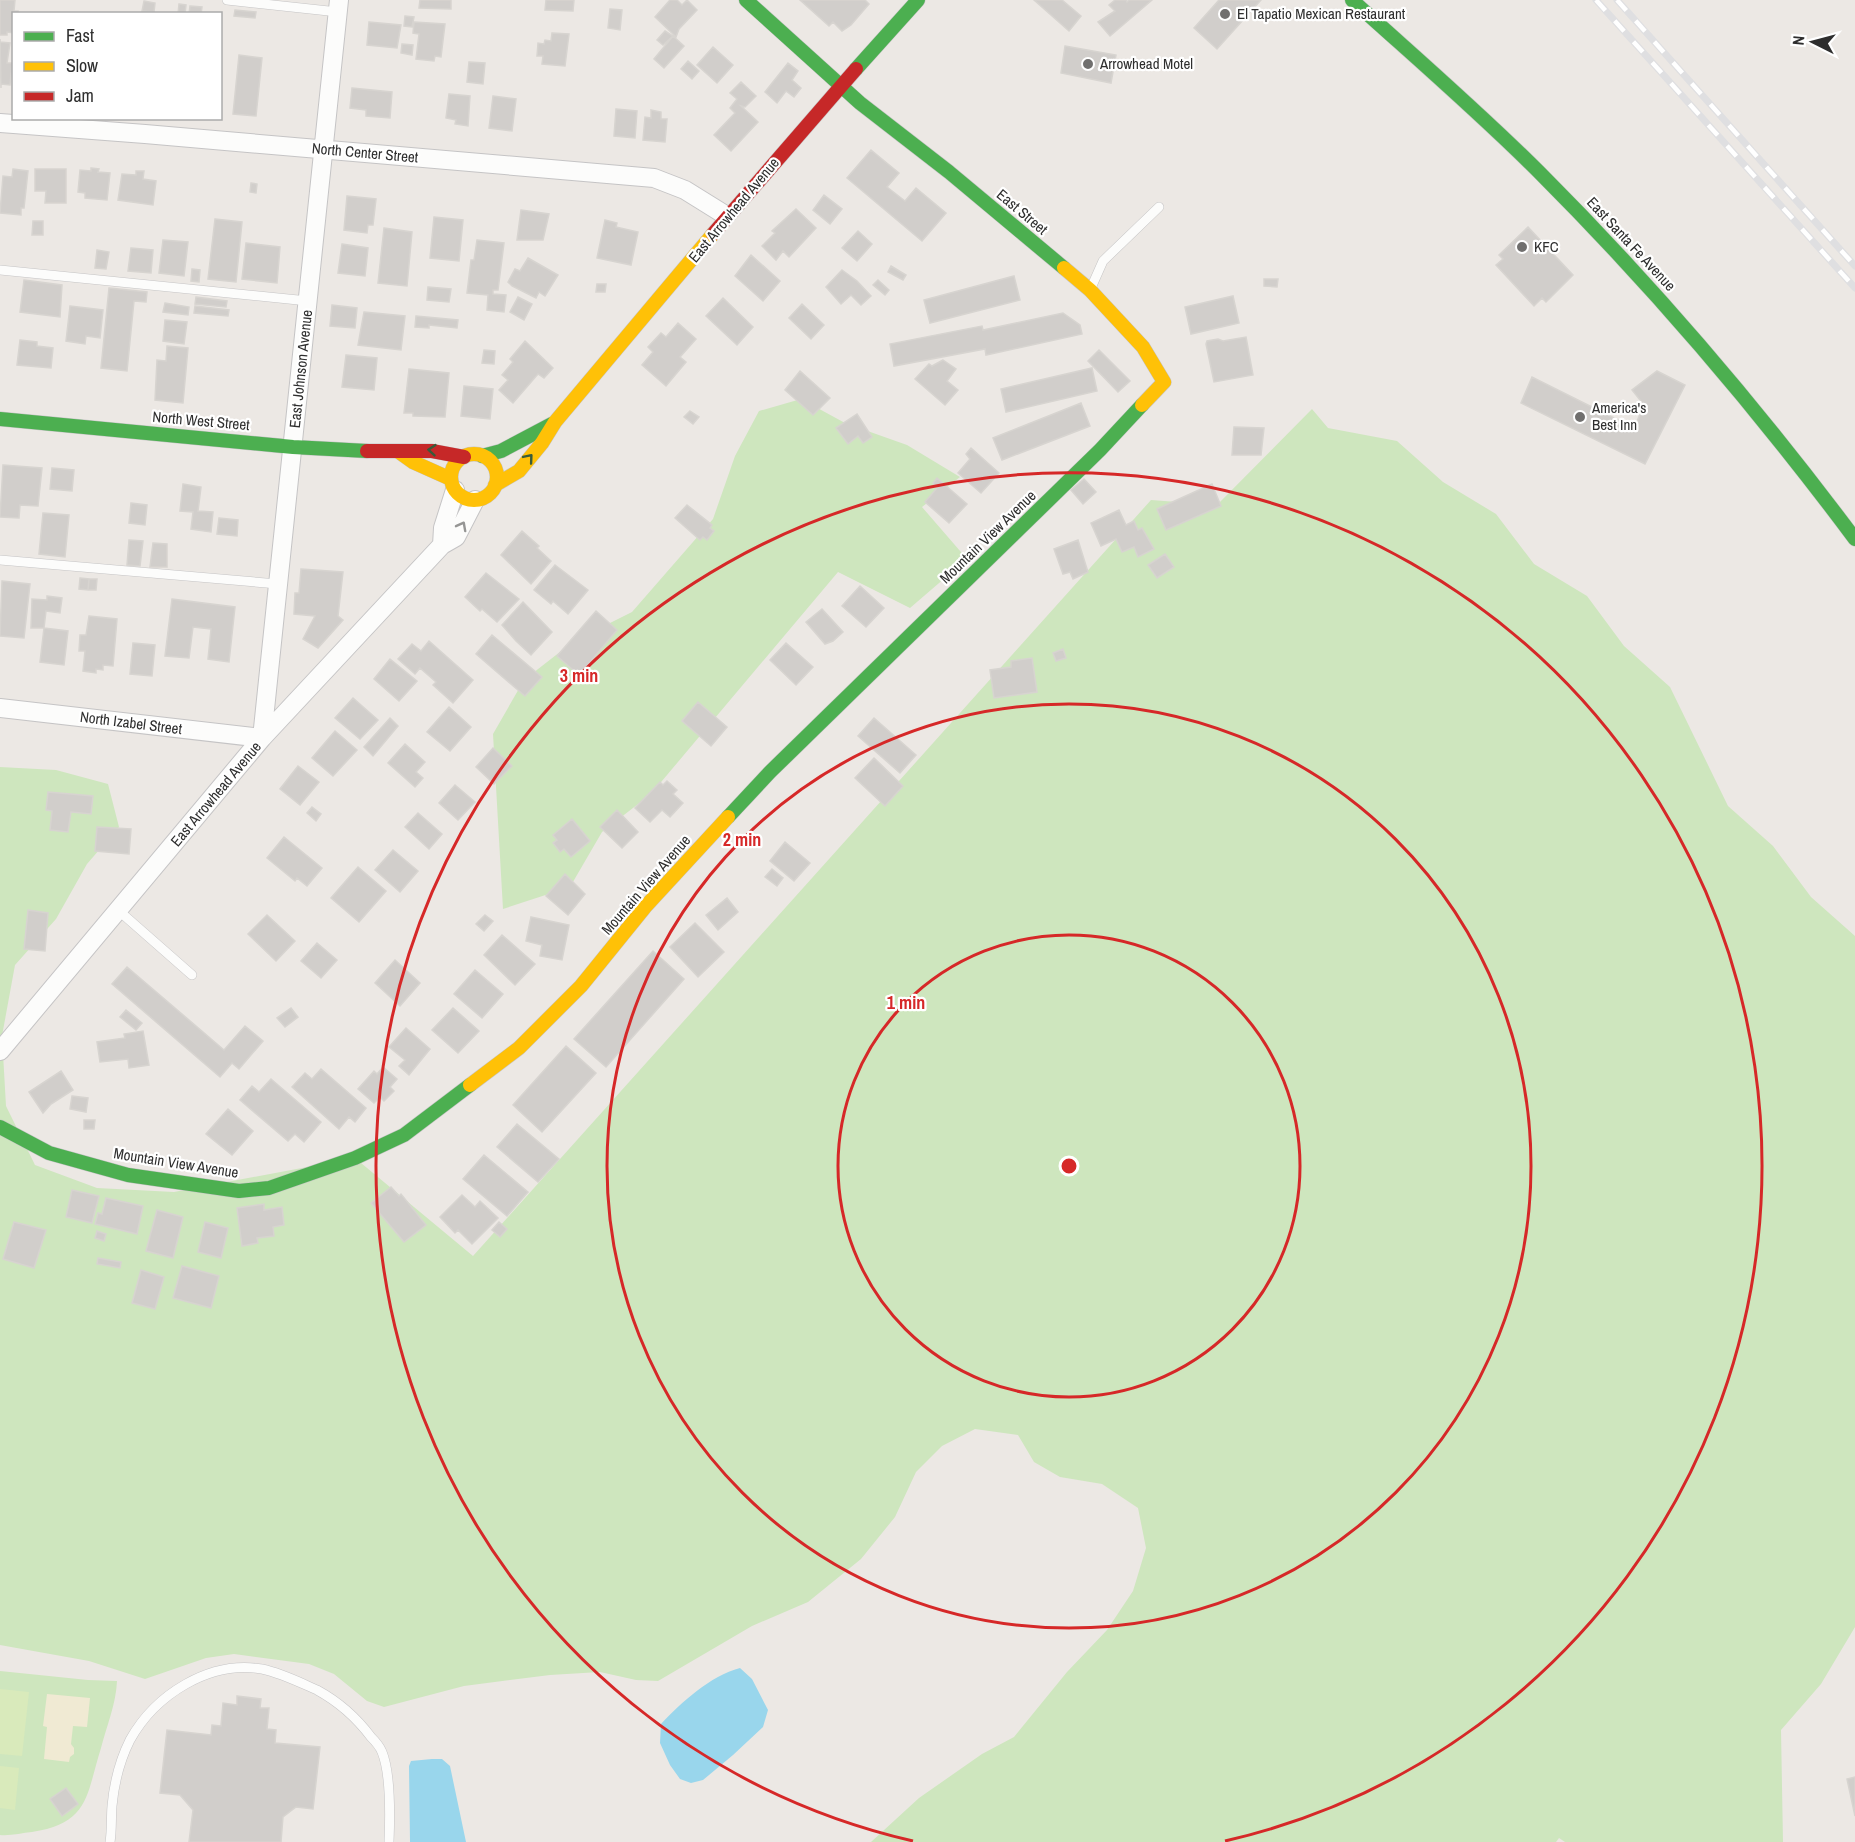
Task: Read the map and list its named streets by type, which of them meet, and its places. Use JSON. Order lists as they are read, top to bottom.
{
  "streets": {
    "street": [
      "North Center Street",
      "East Arrowhead Avenue",
      "East Street",
      "East Santa Fe Avenue",
      "East Johnson Avenue",
      "North West Street",
      "Mountain View Avenue",
      "North Izabel Street"
    ]
  },
  "crossings": [
    ["North Center Street", "East Johnson Avenue"],
    ["East Arrowhead Avenue", "East Street"],
    ["East Arrowhead Avenue", "East Johnson Avenue"],
    ["East Arrowhead Avenue", "North West Street"],
    ["East Arrowhead Avenue", "North Izabel Street"],
    ["East Street", "Mountain View Avenue"],
    ["East Johnson Avenue", "North West Street"],
    ["East Johnson Avenue", "North Izabel Street"]
  ],
  "places": [
    "El Tapatio Mexican Restaurant",
    "Arrowhead Motel",
    "KFC",
    "America's Best Inn"
  ],
  "legend": ["Fast", "Slow", "Jam"],
  "north": "left",
  "rings": ["3 min", "2 min", "1 min"]
}
